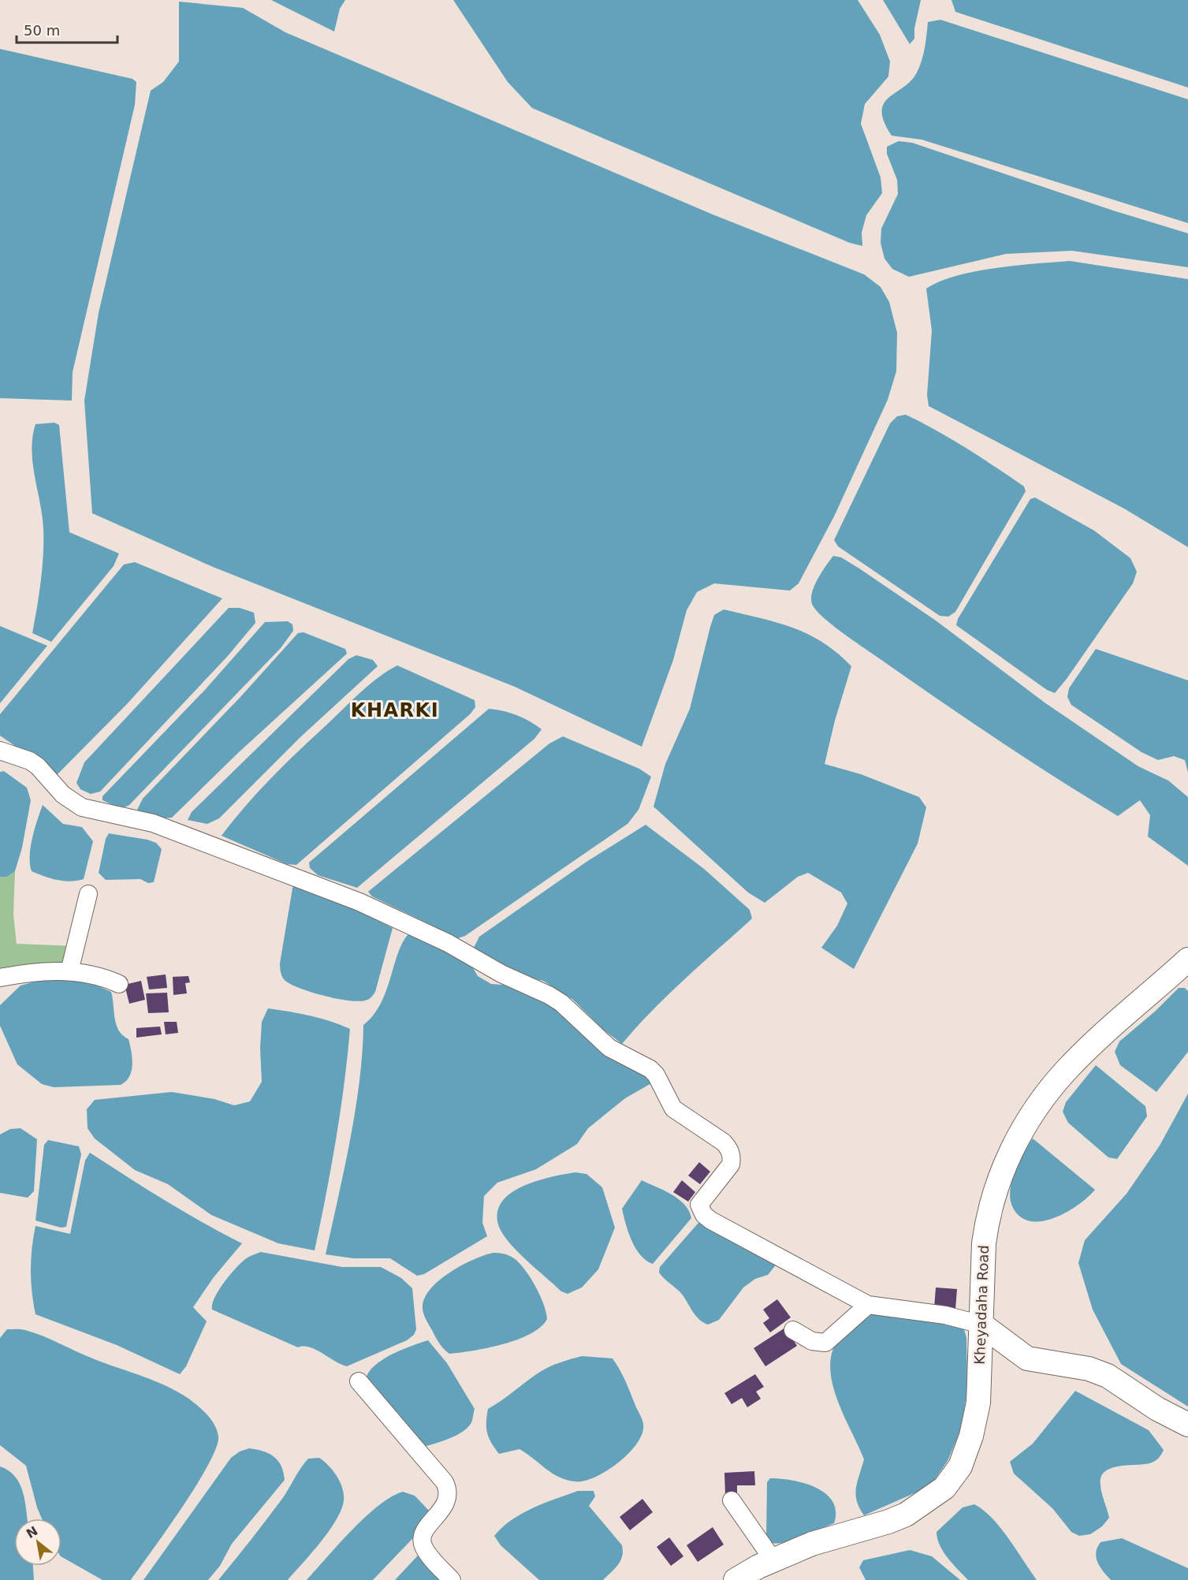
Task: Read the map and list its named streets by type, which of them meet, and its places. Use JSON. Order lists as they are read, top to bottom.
{
  "streets": {
    "main road": ["Kheyadaha Road"]
  },
  "districts": ["KHARKI"],
  "scale_bar": "50 m",
  "north": "top left"
}
